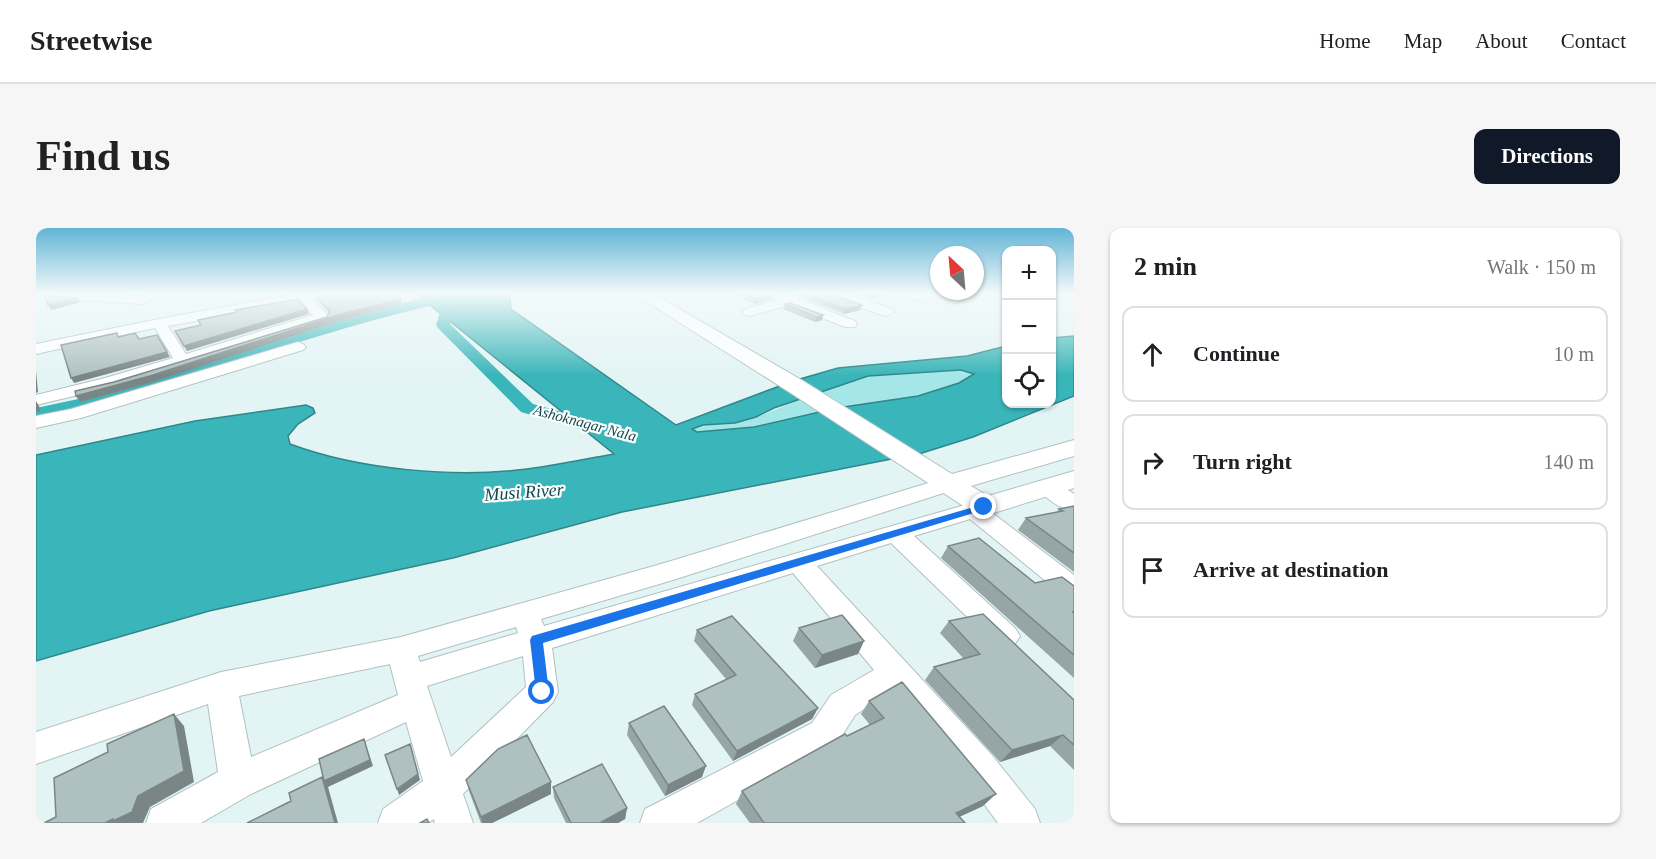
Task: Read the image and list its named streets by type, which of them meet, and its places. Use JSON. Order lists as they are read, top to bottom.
{
  "water": ["Ashoknagar Nala", "Musi River"],
  "north": "top left",
  "page": {
    "header": "Streetwise",
    "nav": [
      "Home",
      "Map",
      "About",
      "Contact"
    ],
    "buttons": "Directions",
    "title": "Find us",
    "heading": ["2 min", "Walk · 150 m"],
    "map_buttons": ["+", "−"],
    "list": [
      ["Continue", "10 m"],
      ["Turn right", "140 m"],
      "Arrive at destination"
    ]
  }
}
